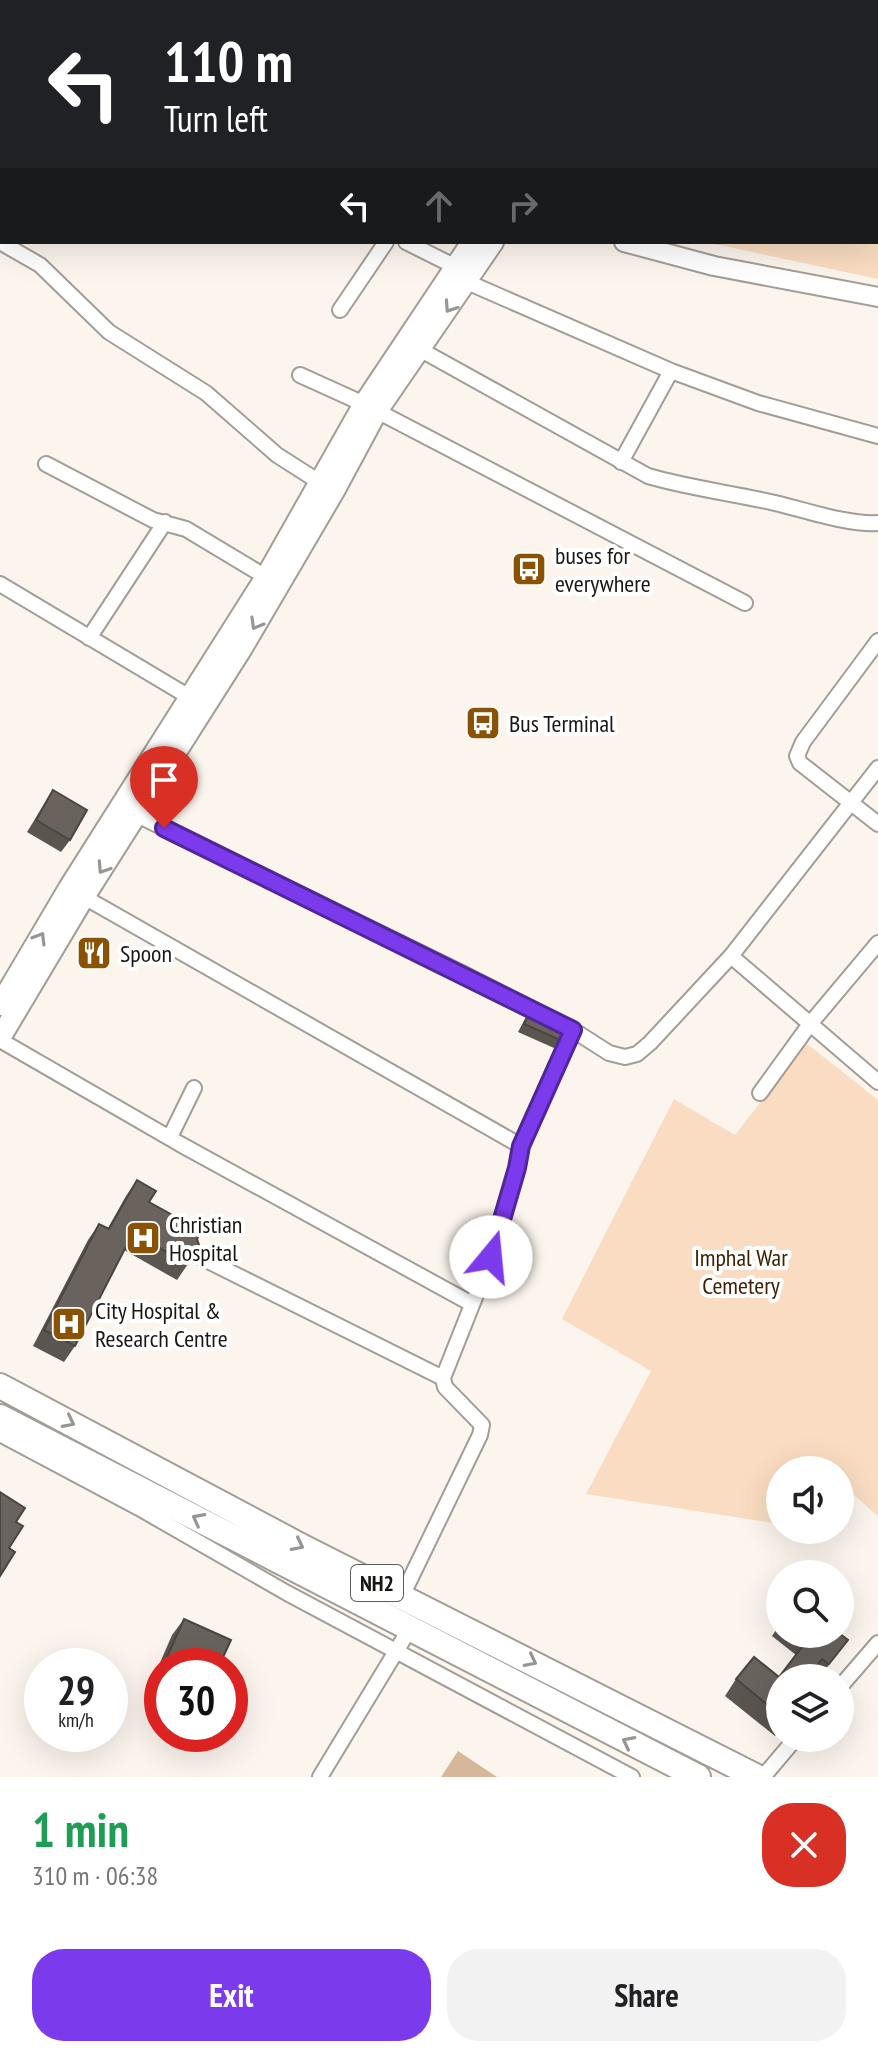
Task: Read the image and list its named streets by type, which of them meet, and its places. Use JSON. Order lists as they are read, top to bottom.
{
  "streets": {
    "highway": ["NH2"]
  },
  "parks": ["Imphal War Cemetery"],
  "places": {
    "bus stop": ["buses for everywhere", "Bus Terminal"],
    "restaurant": ["Spoon"],
    "hospital": ["Christian Hospital", "City Hospital & Research Centre"]
  },
  "page": {
    "turn": ["110 m", "Turn left"],
    "speed": "29 km/h",
    "limit": "30",
    "heading": ["1 min", "310 m · 06:38"],
    "buttons": ["Exit", "Share"]
  }
}
